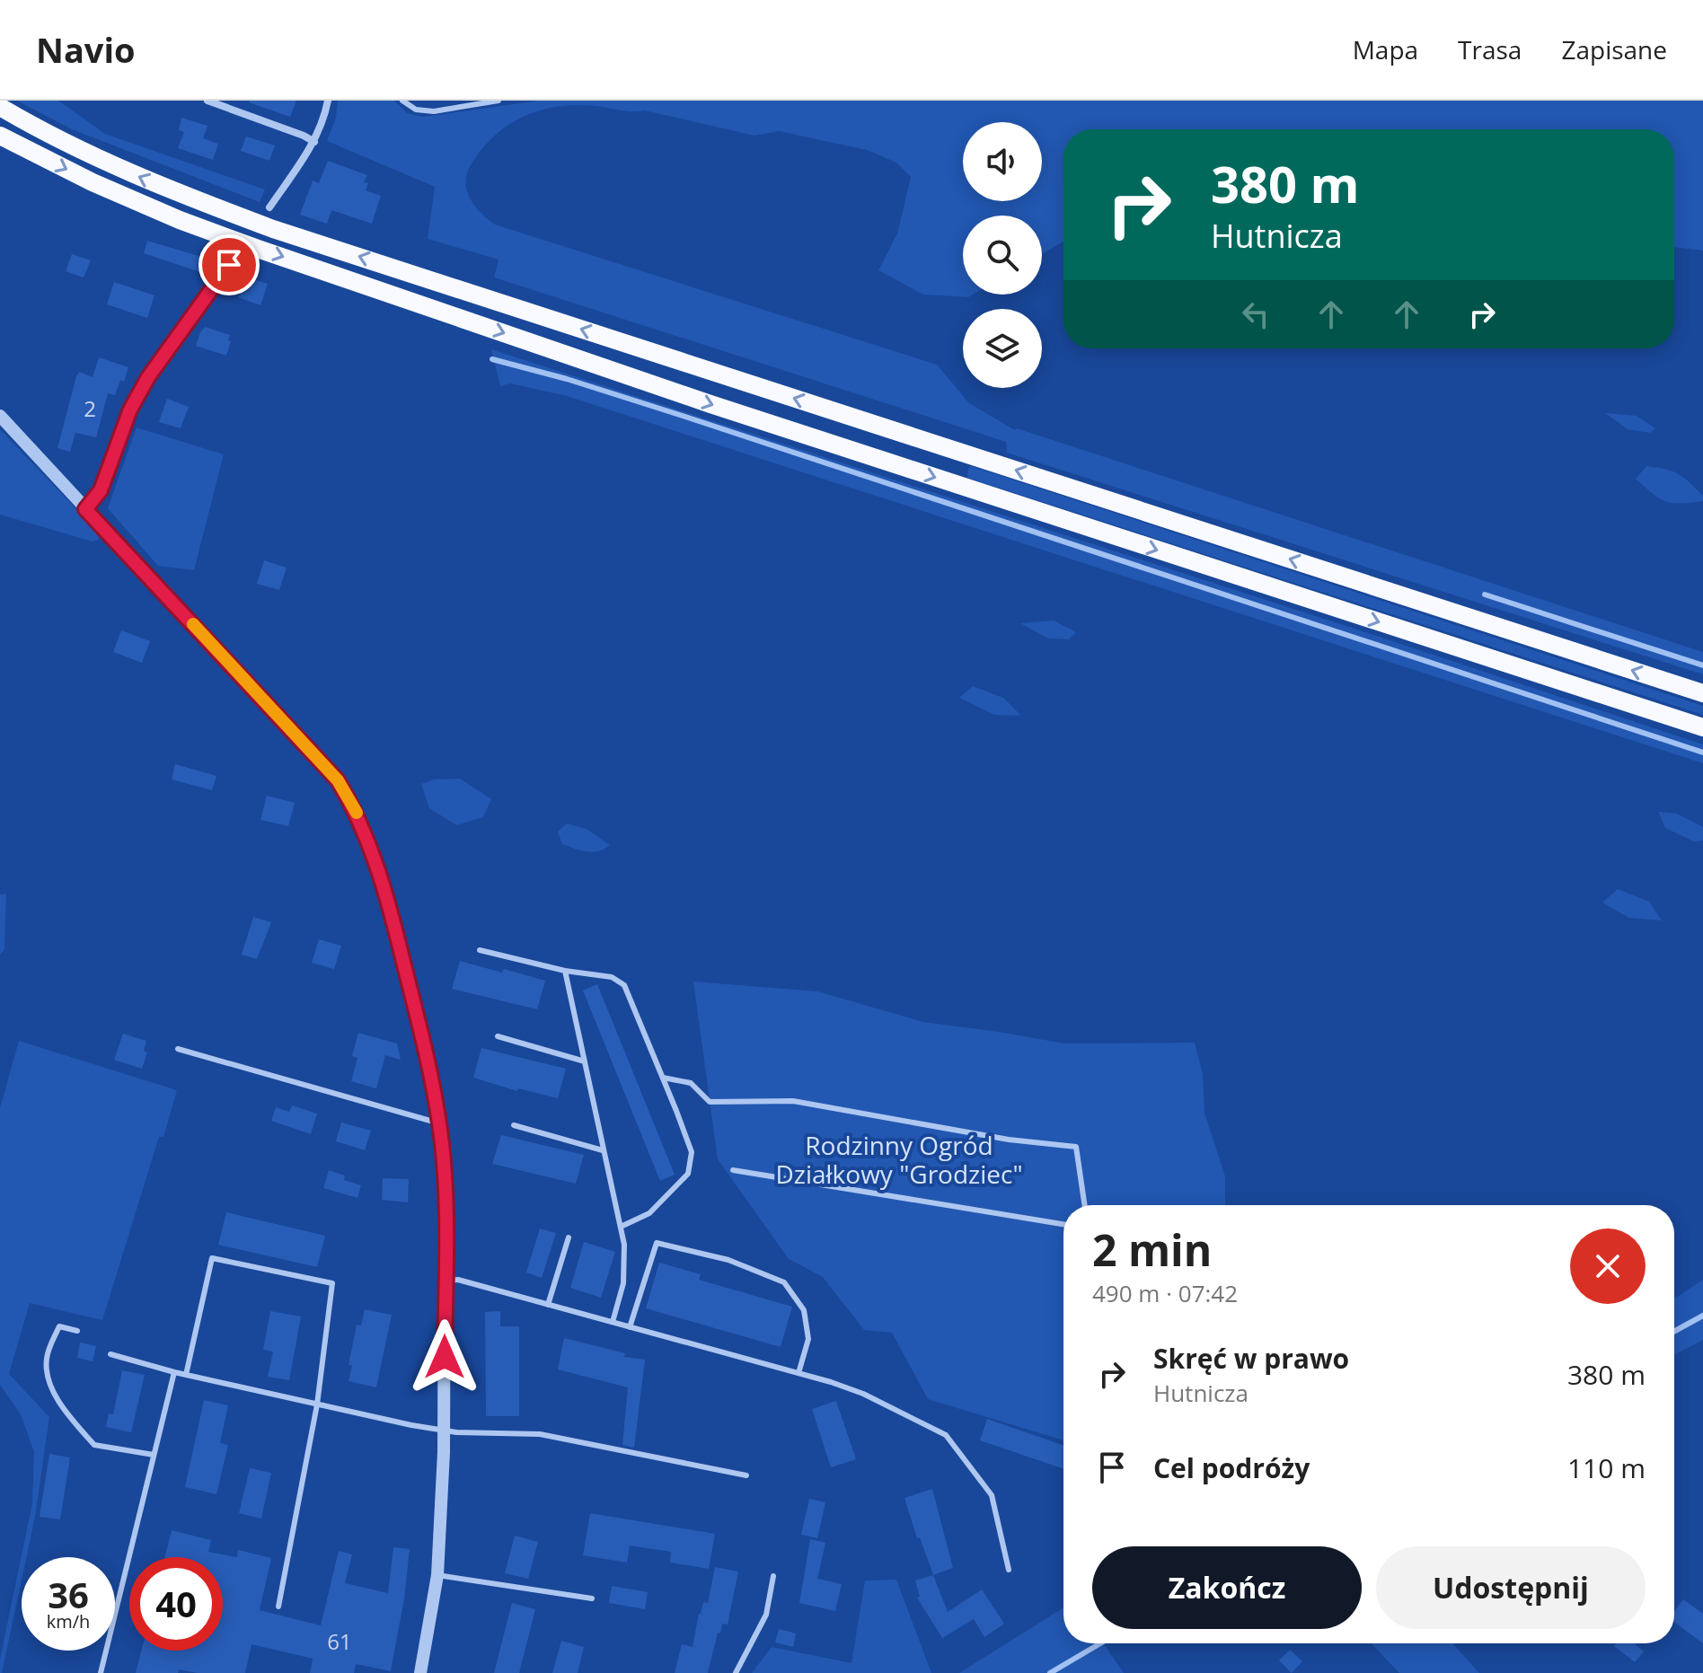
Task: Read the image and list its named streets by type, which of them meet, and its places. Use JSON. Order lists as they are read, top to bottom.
{
  "parks": ["Rodzinny Ogród Działkowy \"Grodziec\""],
  "house_numbers": ["2", "61"],
  "page": {
    "header": "Navio",
    "nav": ["Mapa", "Trasa", "Zapisane"],
    "turn": ["380 m", "Hutnicza"],
    "heading": ["2 min", "490 m · 07:42"],
    "list": [
      {
        "name": "Skręć w prawo",
        "note": "Hutnicza",
        "value": "380 m"
      },
      {
        "name": "Cel podróży",
        "value": "110 m"
      }
    ],
    "buttons": ["Zakończ", "Udostępnij"],
    "speed": "36 km/h",
    "limit": "40"
  }
}
